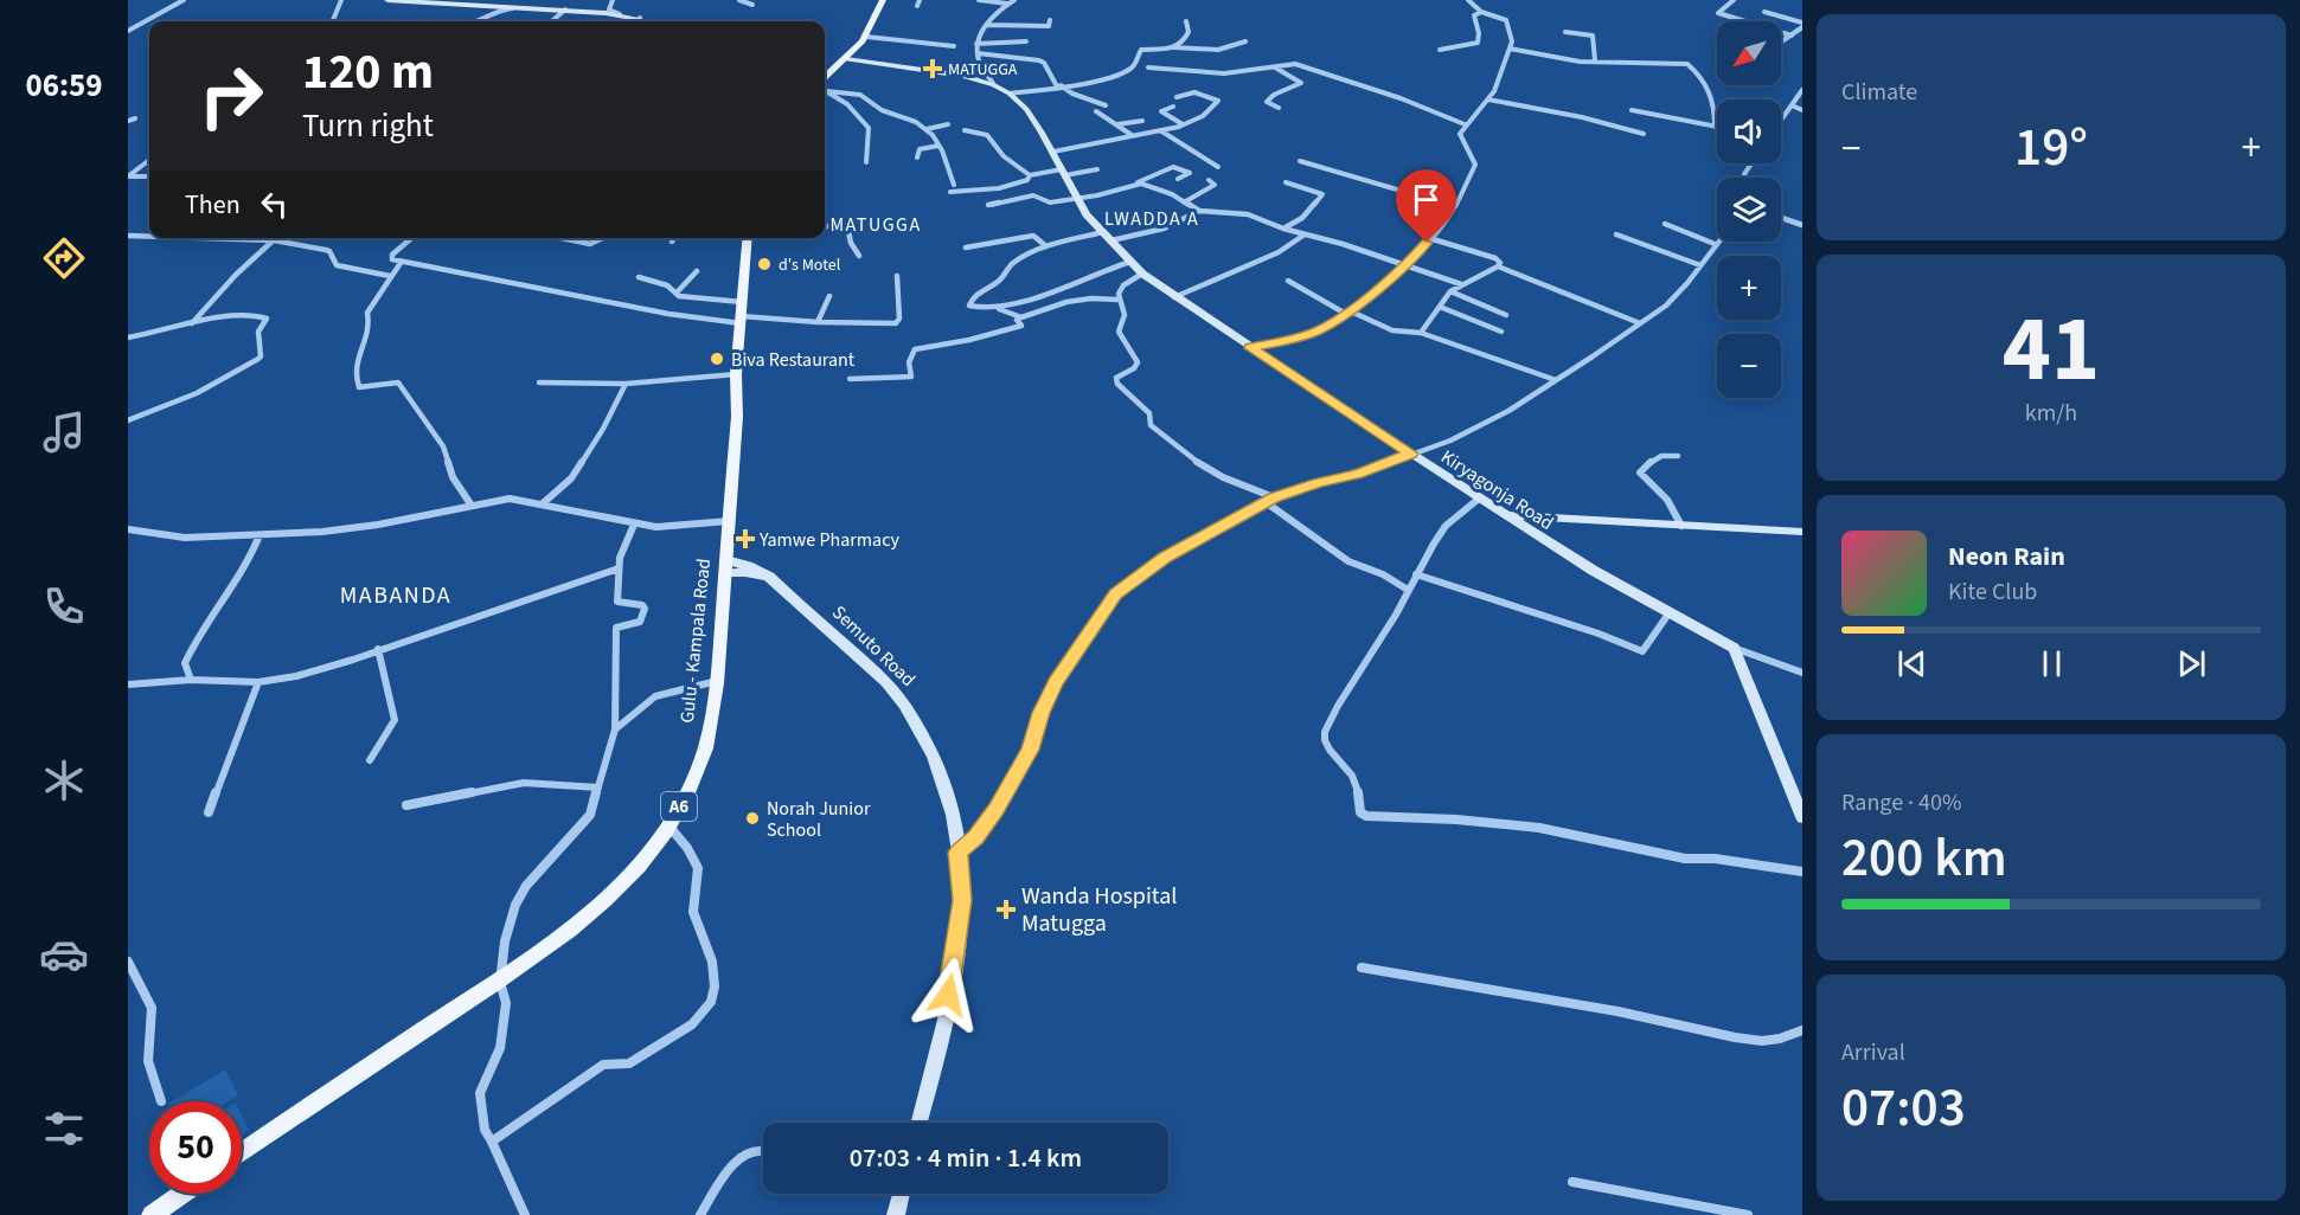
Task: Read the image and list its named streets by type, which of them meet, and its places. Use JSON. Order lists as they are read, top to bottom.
{
  "streets": {
    "main road": ["Gulu - Kampala Road", "A6"],
    "street": ["Kiryagonja Road", "Semuto Road"]
  },
  "crossings": [
    ["Gulu - Kampala Road", "Semuto Road"]
  ],
  "districts": ["LWADDA A", "MATUGGA", "MABANDA"],
  "places": {
    "health": ["MATUGGA", "Yamwe Pharmacy", "Wanda Hospital Matugga"],
    "other": ["d's Motel", "Biva Restaurant", "Norah Junior School"]
  },
  "north": "bottom left",
  "page": {
    "tabs": "06:59",
    "tile": [
      "Climate",
      ["41", "km/h"],
      ["Range · 40%", "200 km"],
      ["Arrival", "07:03"]
    ],
    "map_buttons": ["+", "−"],
    "turn": ["120 m", "Turn right"],
    "heat": ["−", "19°", "+"],
    "then": "Then",
    "song": ["Neon Rain", "Kite Club"],
    "limit": "50",
    "trip": "07:03 · 4 min · 1.4 km"
  }
}
